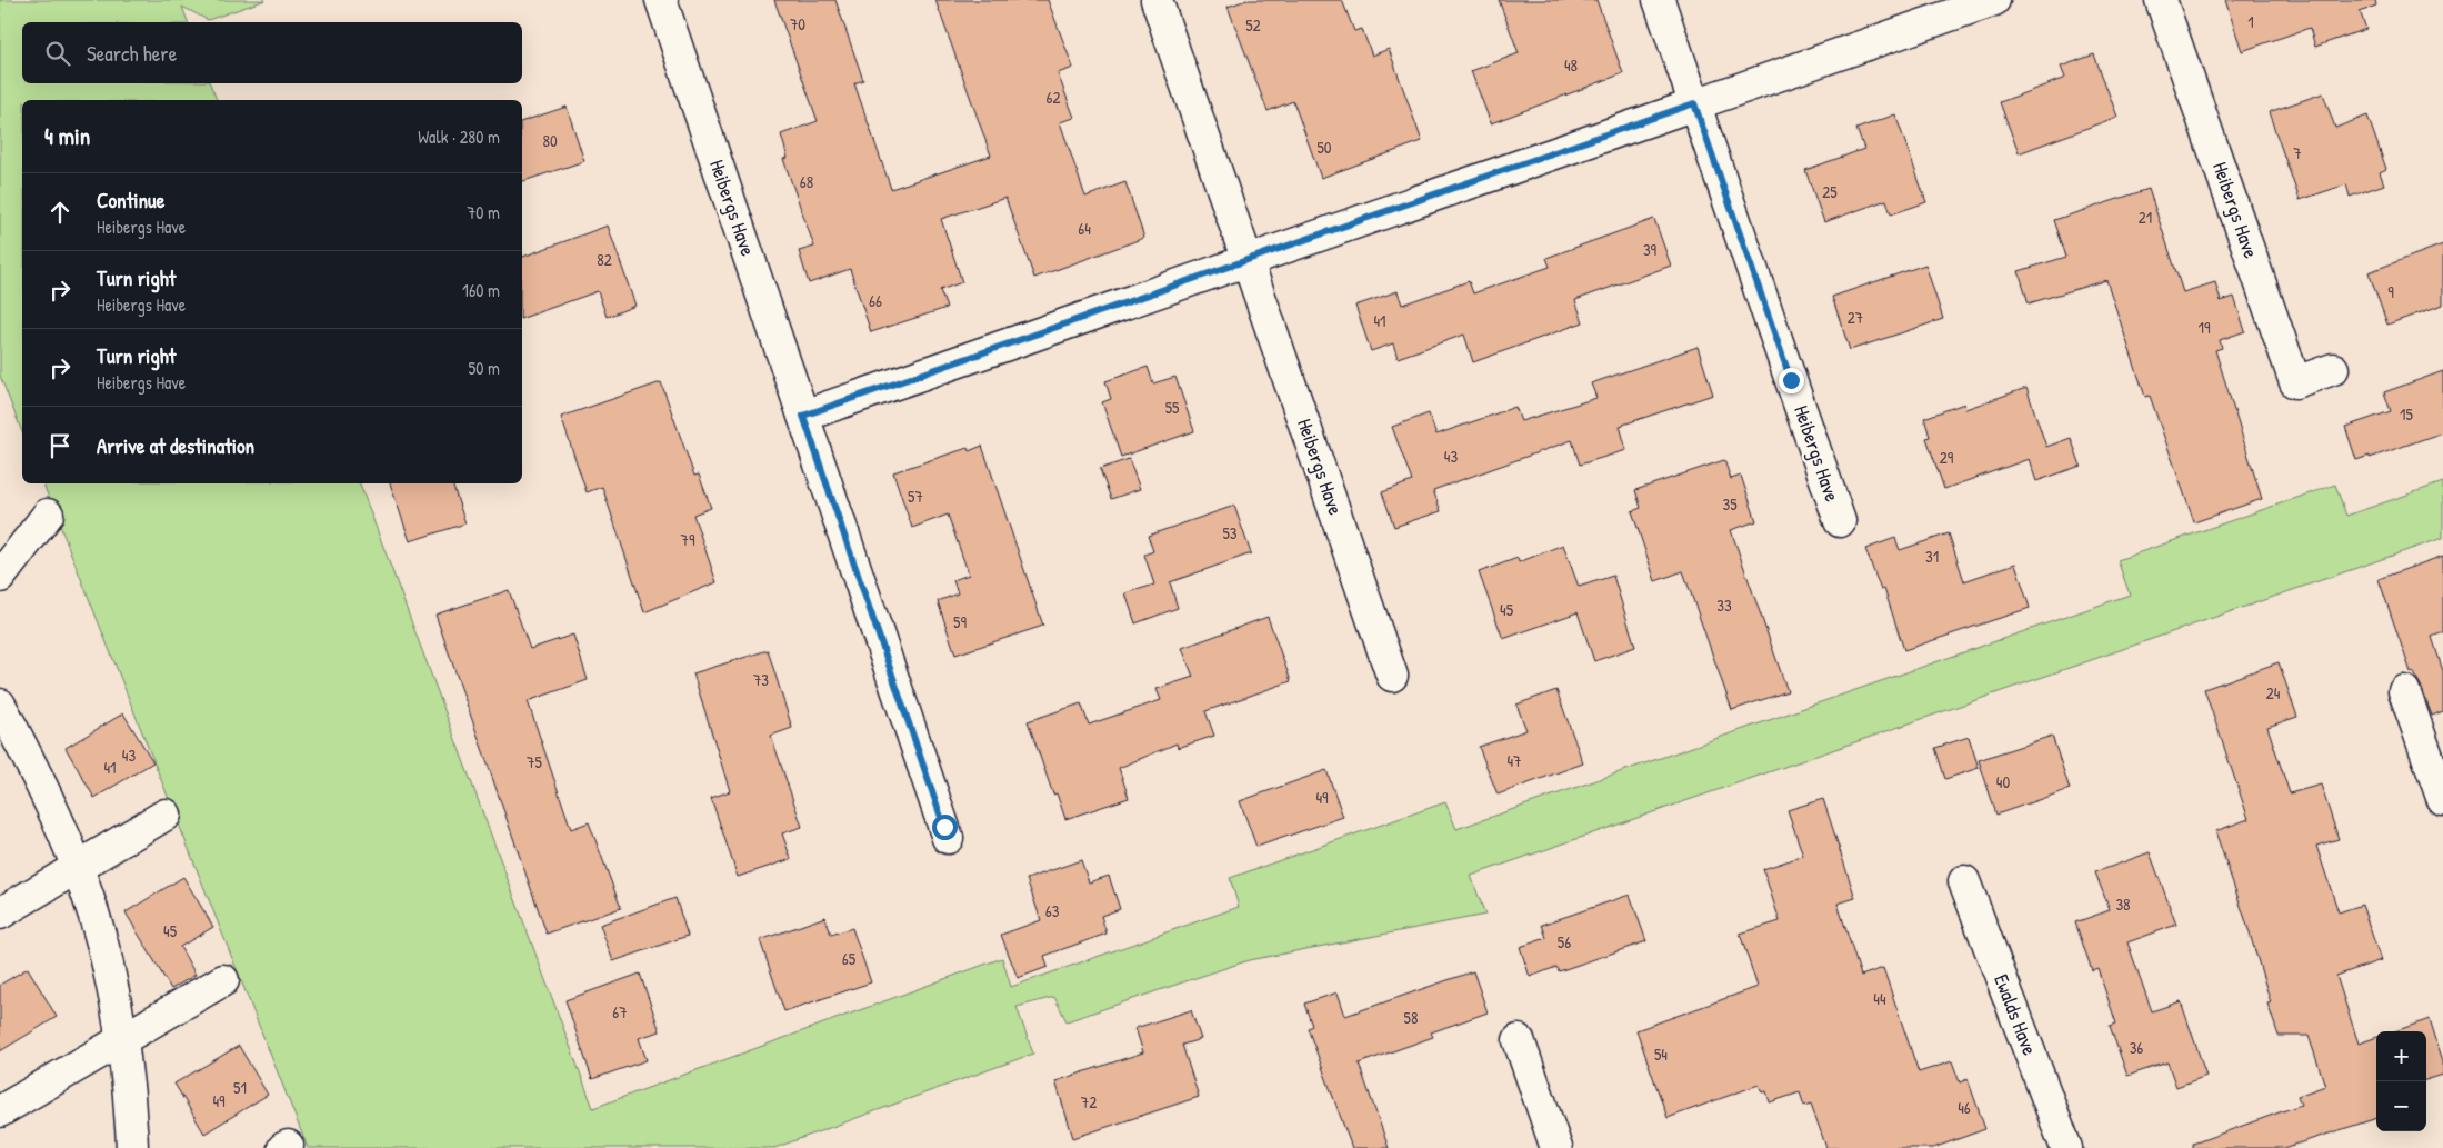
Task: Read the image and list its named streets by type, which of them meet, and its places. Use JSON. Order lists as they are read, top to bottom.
{
  "streets": {
    "street": ["Heibergs Have", "Ewalds Have"]
  },
  "house_numbers": [
    "1",
    "70",
    "52",
    "48",
    "62",
    "80",
    "50",
    "7",
    "68",
    "25",
    "21",
    "64",
    "39",
    "82",
    "9",
    "66",
    "27",
    "41",
    "19",
    "55",
    "15",
    "43",
    "29",
    "57",
    "35",
    "53",
    "79",
    "31",
    "33",
    "45",
    "59",
    "73",
    "24",
    "43",
    "47",
    "75",
    "41",
    "40",
    "49",
    "38",
    "63",
    "45",
    "56",
    "65",
    "44",
    "67",
    "58",
    "36",
    "54",
    "51",
    "49",
    "72",
    "46"
  ],
  "page": {
    "search": "Search here",
    "heading": ["4 min", "Walk · 280 m"],
    "list": [
      ["Continue", "Heibergs Have", "70 m"],
      ["Turn right", "Heibergs Have", "160 m"],
      ["Turn right", "Heibergs Have", "50 m"],
      "Arrive at destination"
    ],
    "map_buttons": ["+", "−"]
  }
}
